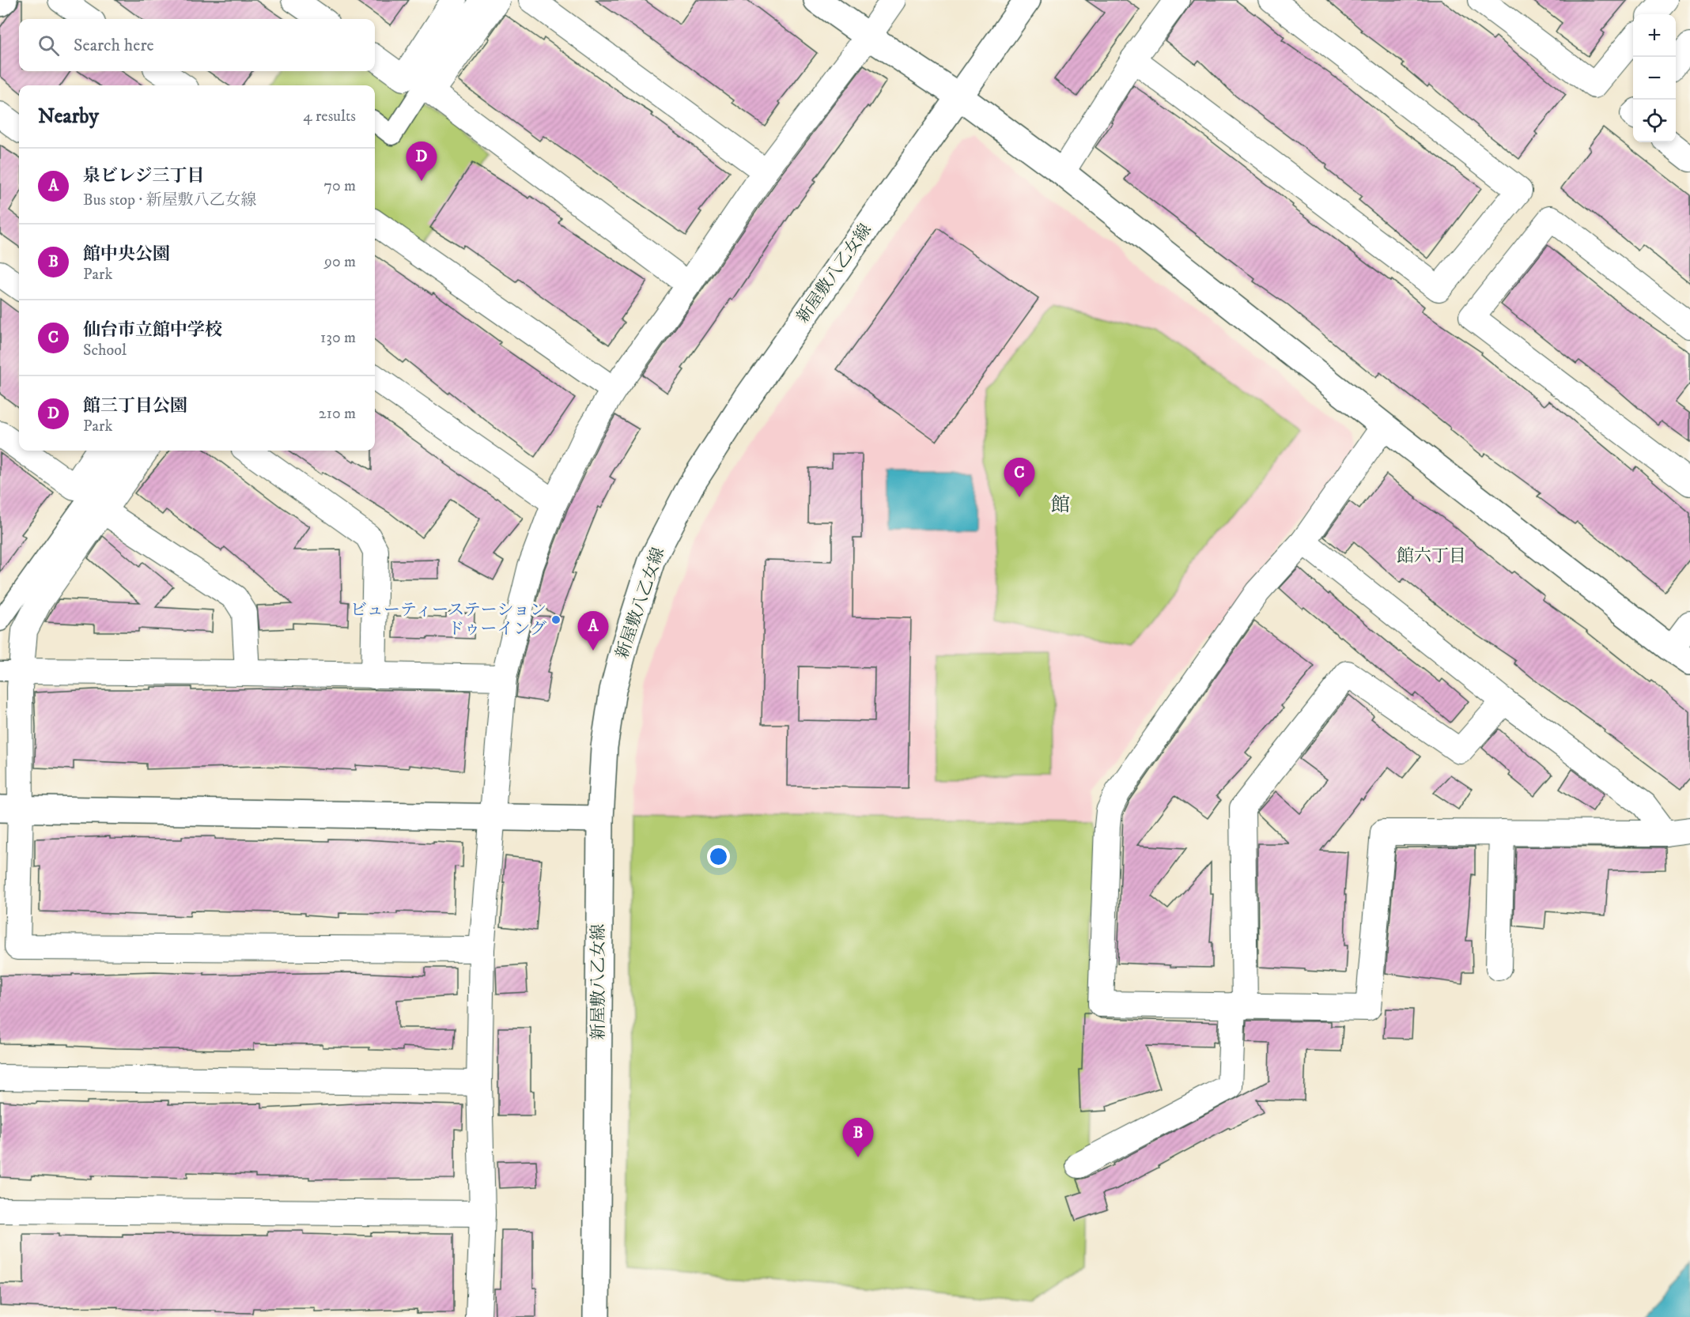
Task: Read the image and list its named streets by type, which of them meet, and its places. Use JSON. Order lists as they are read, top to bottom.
{
  "streets": {
    "street": ["新屋敷八乙女線"]
  },
  "districts": ["館", "館六丁目"],
  "places": ["ビューティーステーション ドゥーイング"],
  "page": {
    "map_buttons": ["+", "−"],
    "search": "Search here",
    "heading": ["Nearby", "4 results"],
    "pins": [
      "D",
      "C",
      "A",
      "B"
    ],
    "list": [
      {
        "mark": "A",
        "name": "泉ビレジ三丁目",
        "note": "Bus stop · 新屋敷八乙女線",
        "value": "70 m"
      },
      {
        "mark": "B",
        "name": "館中央公園",
        "note": "Park",
        "value": "90 m"
      },
      {
        "mark": "C",
        "name": "仙台市立館中学校",
        "note": "School",
        "value": "130 m"
      },
      {
        "mark": "D",
        "name": "館三丁目公園",
        "note": "Park",
        "value": "210 m"
      }
    ]
  }
}
